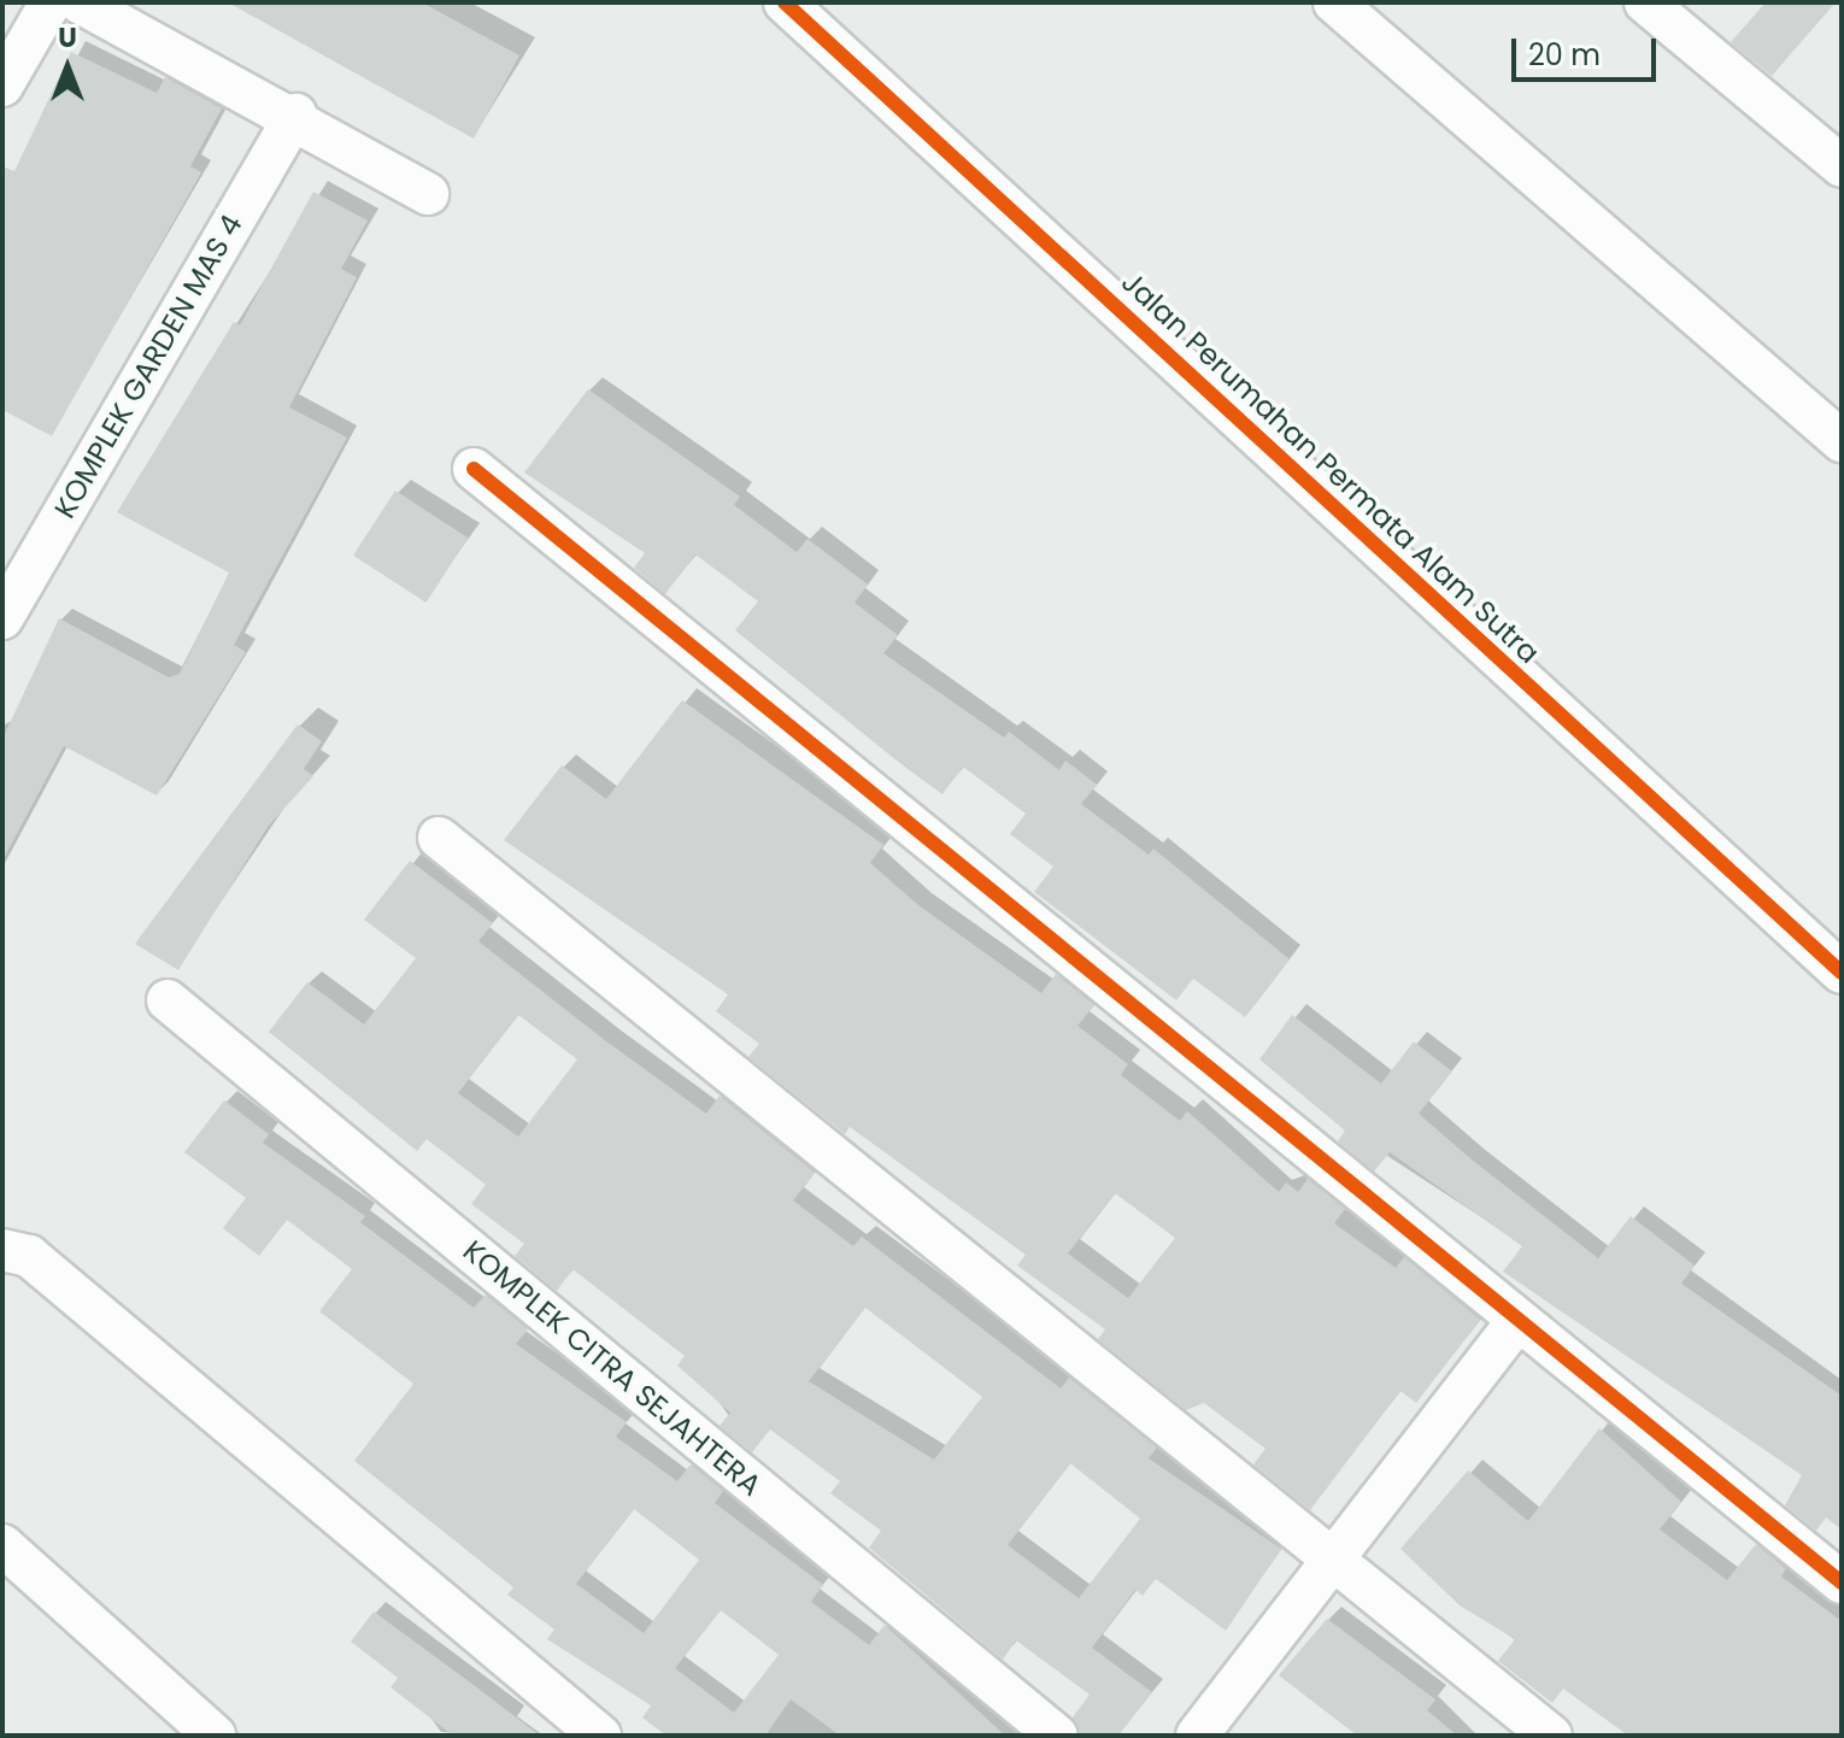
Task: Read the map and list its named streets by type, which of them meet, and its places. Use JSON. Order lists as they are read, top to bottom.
{
  "streets": {
    "street": ["KOMPLEK GARDEN MAS 4", "Jalan Perumahan Permata Alam Sutra", "KOMPLEK CITRA SEJAHTERA"]
  },
  "scale_bar": "20 m",
  "north": "top"
}
